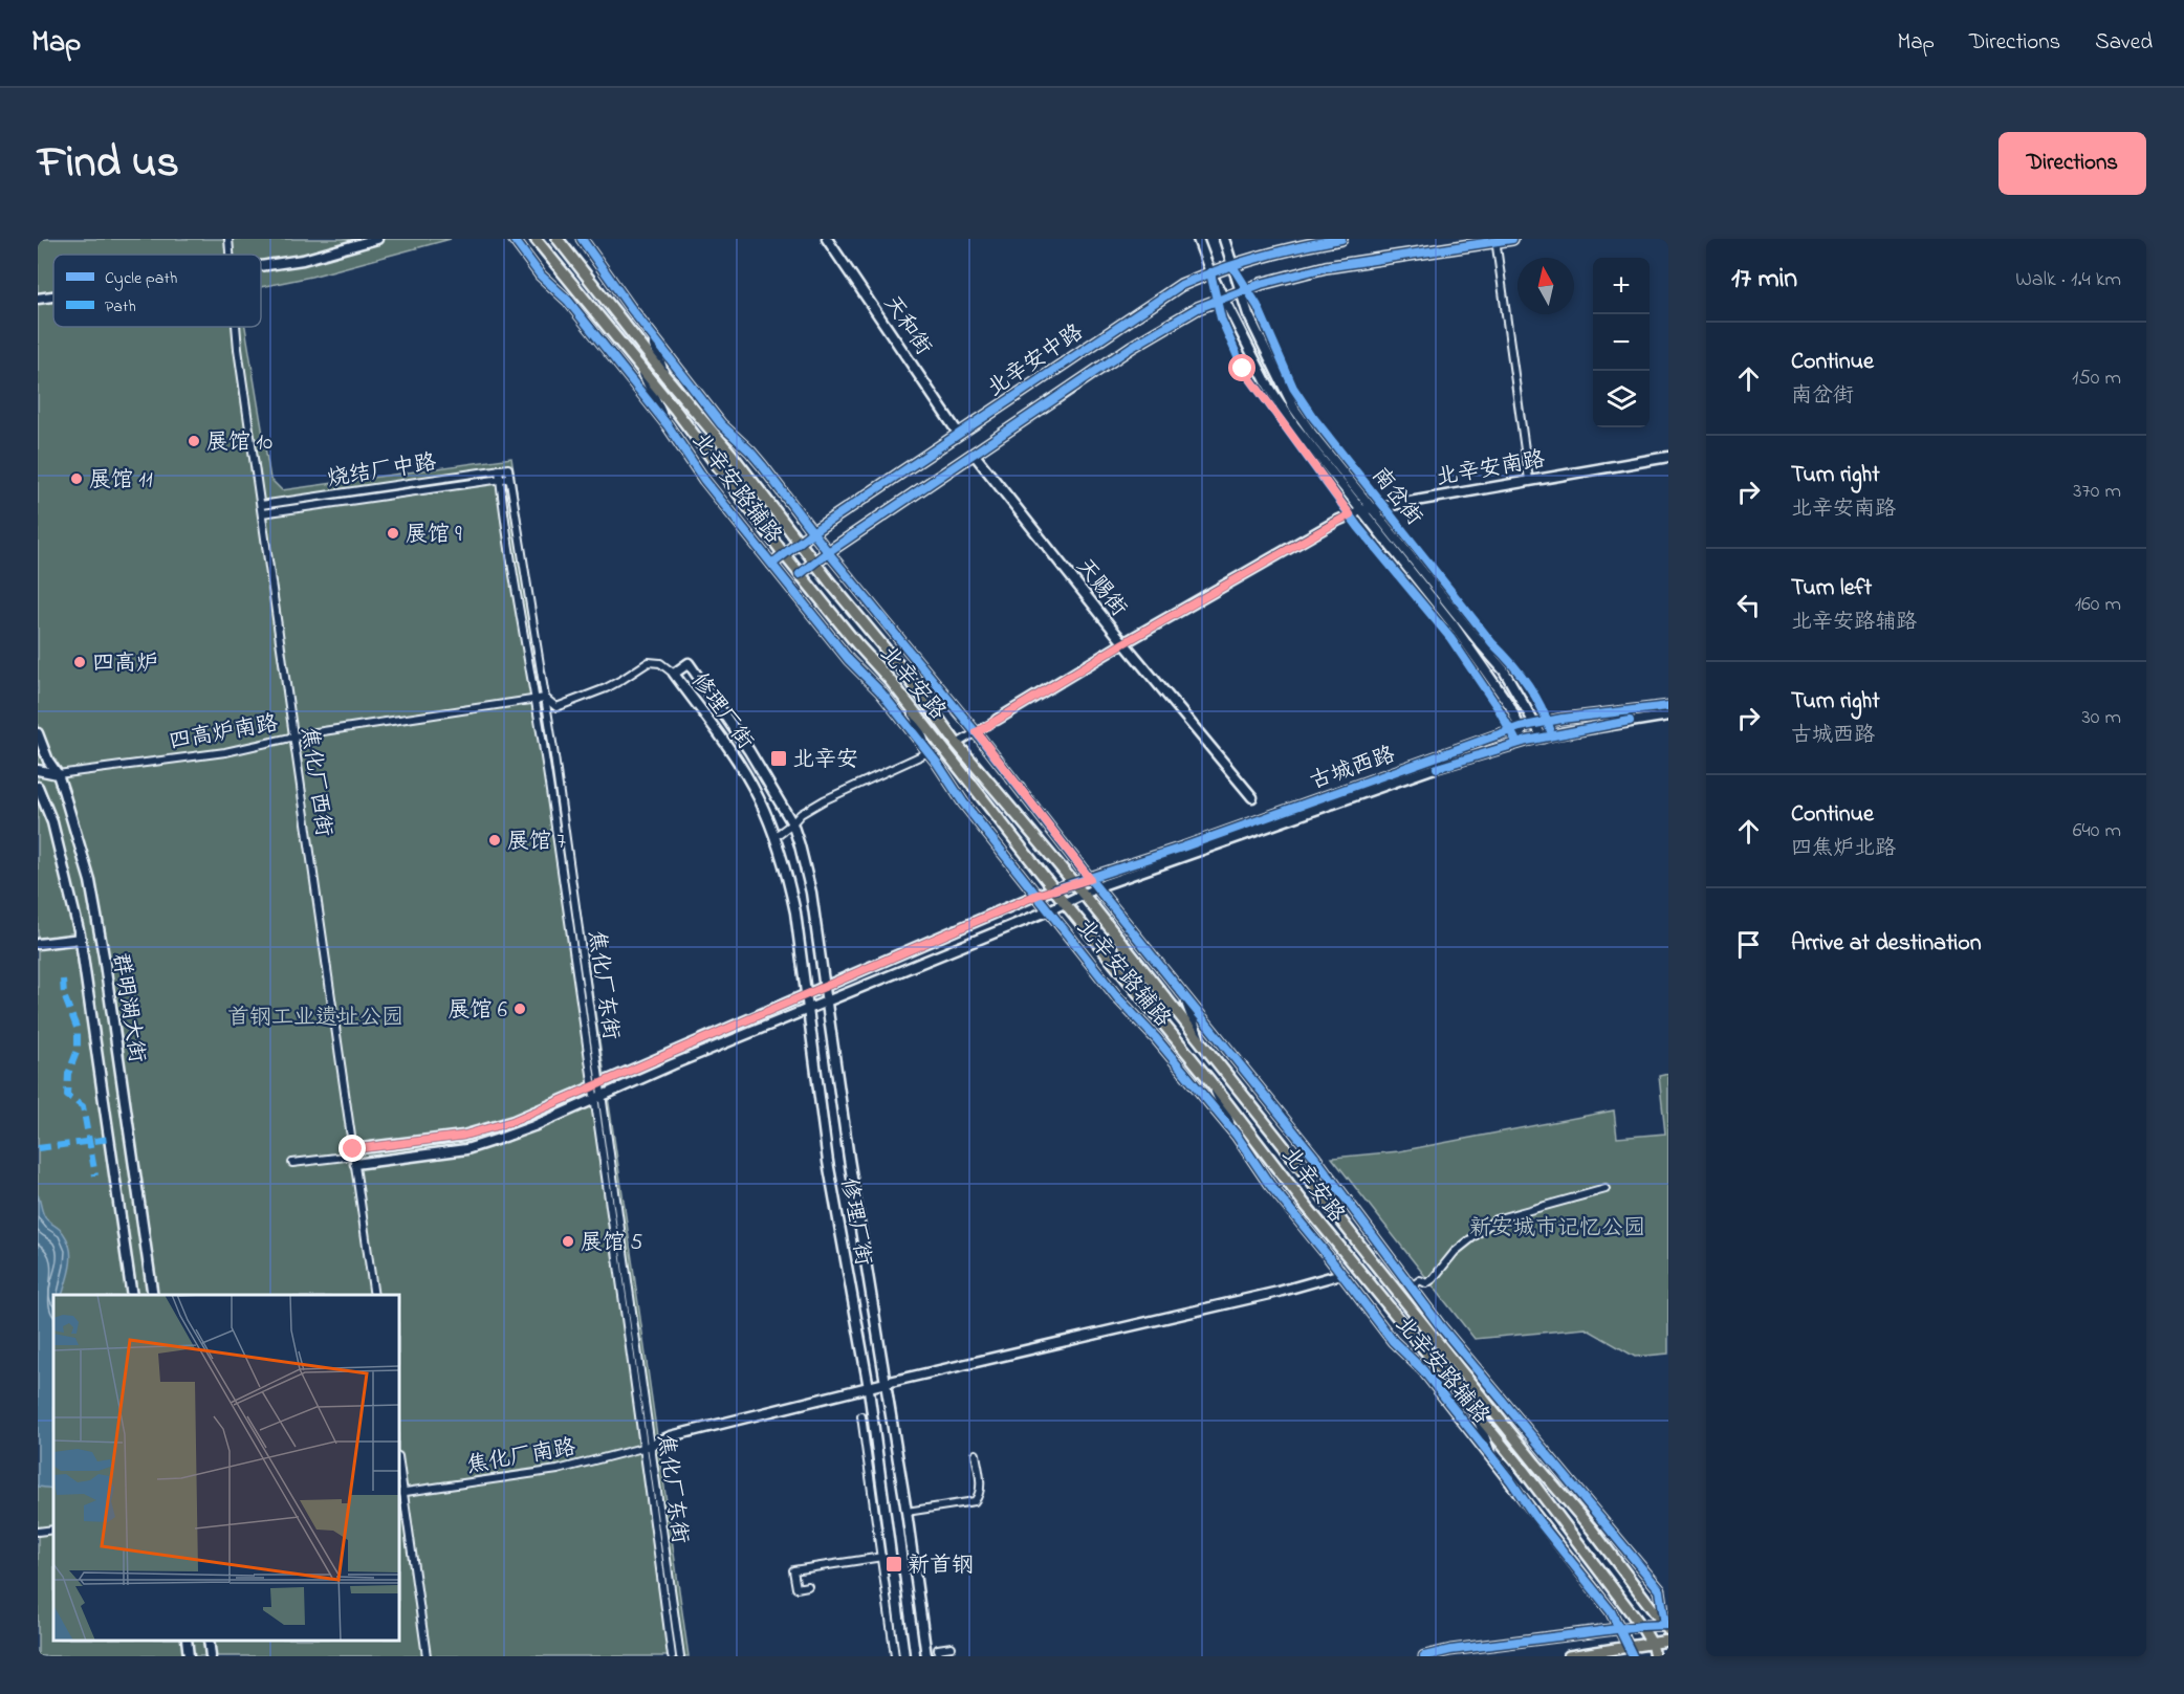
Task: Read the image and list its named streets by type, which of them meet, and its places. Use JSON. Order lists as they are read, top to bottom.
{
  "streets": {
    "main road": [
      "天和街",
      "北辛安中路",
      "北辛安南路",
      "北辛安路辅路",
      "南岔街",
      "天赐街",
      "北辛安路",
      "修理厂街",
      "古城西路",
      "群明湖大街"
    ],
    "street": [
      "烧结厂中路",
      "四高炉南路",
      "焦化厂西街",
      "焦化厂东街",
      "焦化厂南路"
    ]
  },
  "crossings": [
    ["天和街", "北辛安中路"],
    ["北辛安中路", "北辛安路辅路"],
    ["北辛安中路", "南岔街"],
    ["北辛安中路", "天赐街"],
    ["北辛安中路", "北辛安路"],
    ["北辛安南路", "南岔街"],
    ["北辛安南路", "天赐街"],
    ["烧结厂中路", "焦化厂西街"],
    ["烧结厂中路", "焦化厂东街"],
    ["北辛安路辅路", "北辛安路"],
    ["北辛安路辅路", "古城西路"],
    ["南岔街", "古城西路"],
    ["北辛安路", "古城西路"],
    ["修理厂街", "四高炉南路"],
    ["修理厂街", "古城西路"],
    ["四高炉南路", "焦化厂西街"],
    ["四高炉南路", "焦化厂东街"],
    ["四高炉南路", "群明湖大街"],
    ["古城西路", "焦化厂西街"],
    ["古城西路", "焦化厂东街"],
    ["焦化厂东街", "焦化厂南路"]
  ],
  "parks": ["首钢工业遗址公园", "新安城市记忆公园"],
  "places": {
    "other": [
      "展馆 10",
      "展馆 11",
      "展馆 9",
      "四高炉",
      "展馆 7",
      "展馆 6",
      "展馆 5"
    ],
    "transit": ["北辛安", "新首钢"]
  },
  "legend": ["Cycle path", "Path"],
  "north": "top",
  "page": {
    "header": "Map",
    "nav": ["Map", "Directions", "Saved"],
    "title": "Find us",
    "buttons": "Directions",
    "heading": ["17 min", "Walk · 1.4 km"],
    "map_buttons": ["+", "−"],
    "list": [
      ["Continue", "南岔街", "150 m"],
      ["Turn right", "北辛安南路", "370 m"],
      ["Turn left", "北辛安路辅路", "160 m"],
      ["Turn right", "古城西路", "30 m"],
      ["Continue", "四焦炉北路", "640 m"],
      "Arrive at destination"
    ]
  }
}
